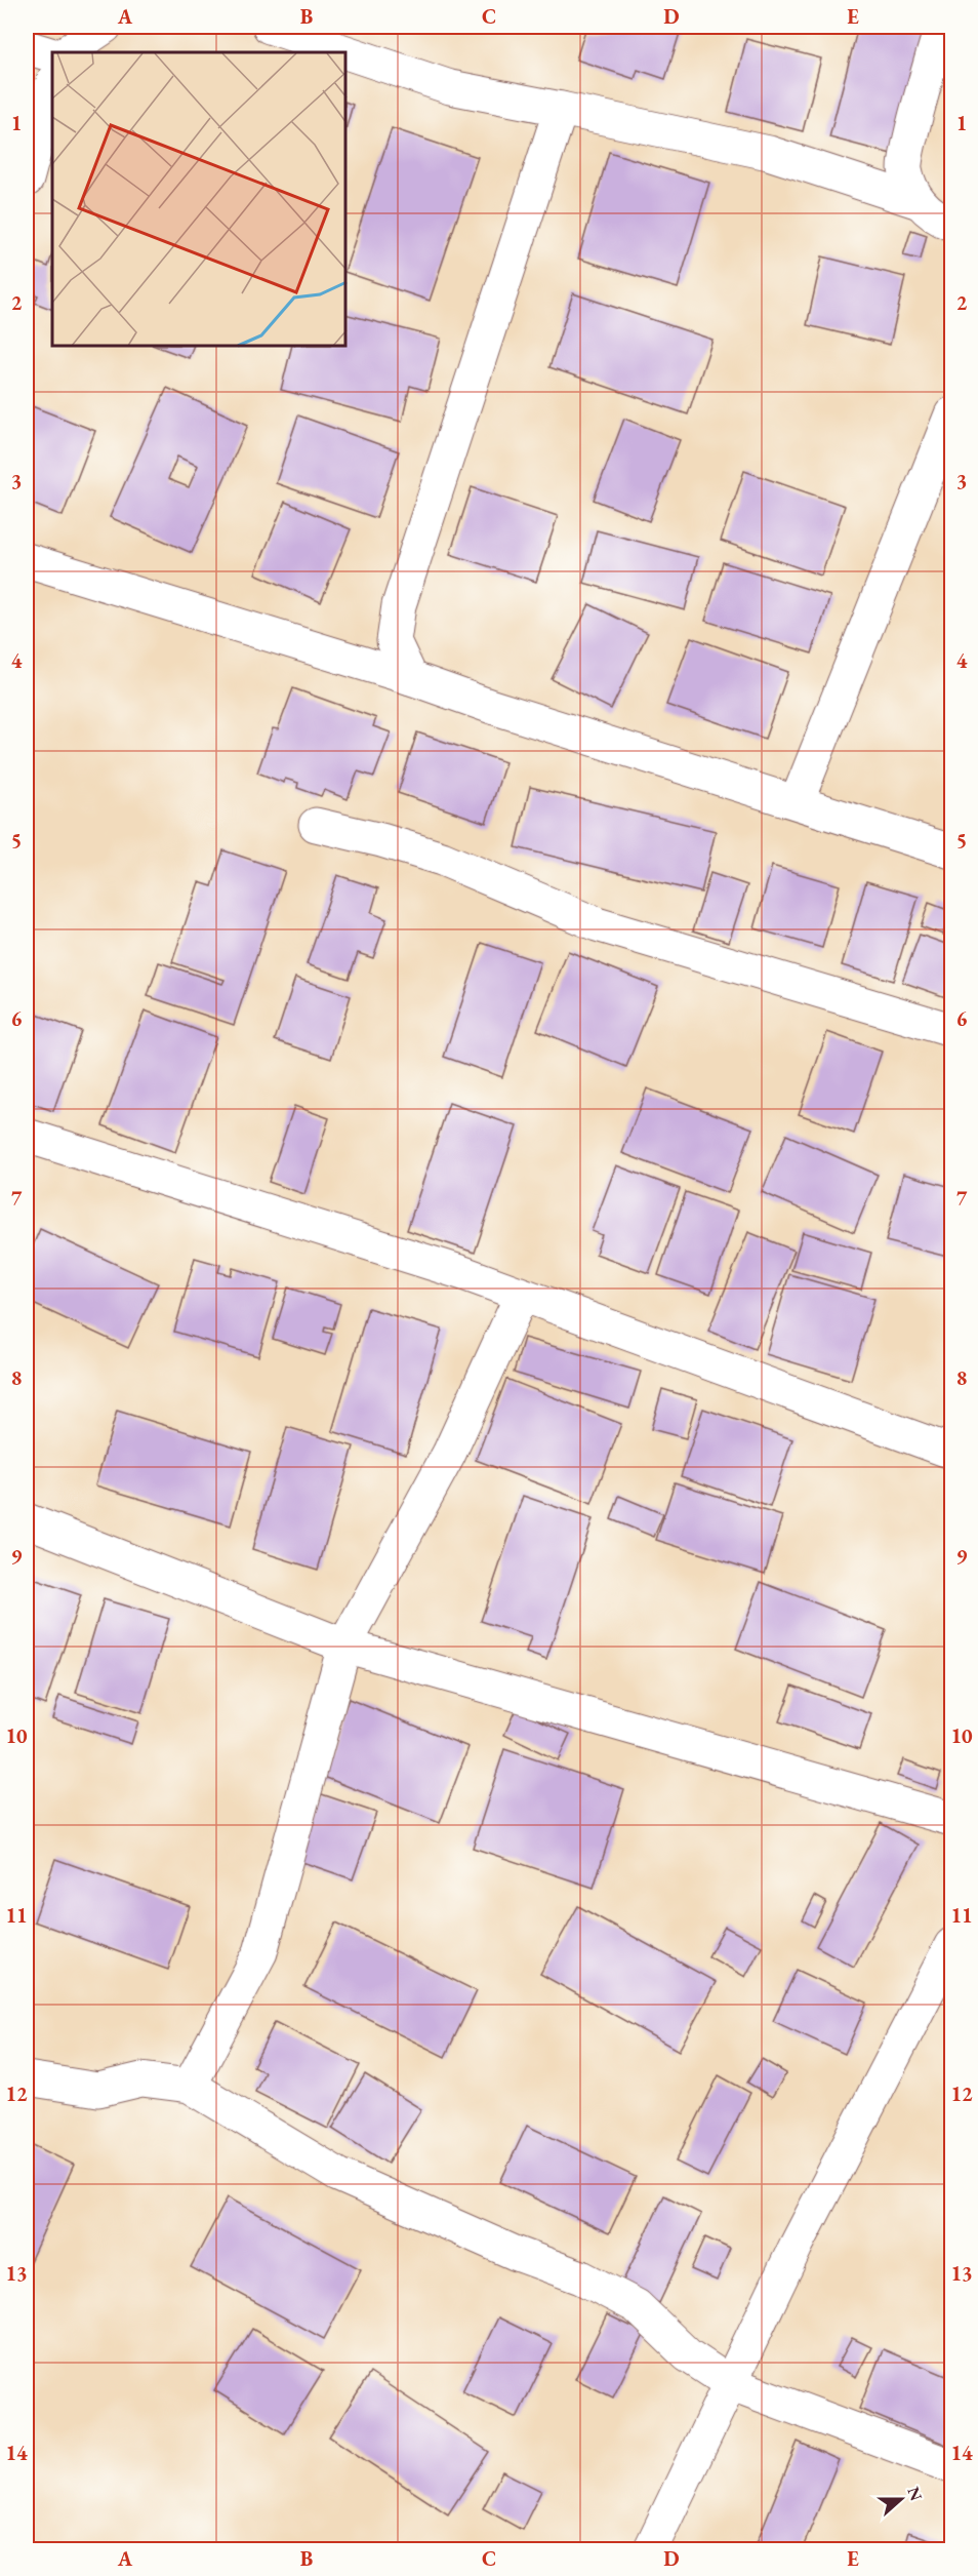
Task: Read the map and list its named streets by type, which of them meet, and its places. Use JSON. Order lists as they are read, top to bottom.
{
  "north": "right",
  "grid": {
    "columns": [
      "A",
      "B",
      "C",
      "D",
      "E"
    ],
    "rows": [
      "1",
      "2",
      "3",
      "4",
      "5",
      "6",
      "7",
      "8",
      "9",
      "10",
      "11",
      "12",
      "13",
      "14"
    ]
  }
}
